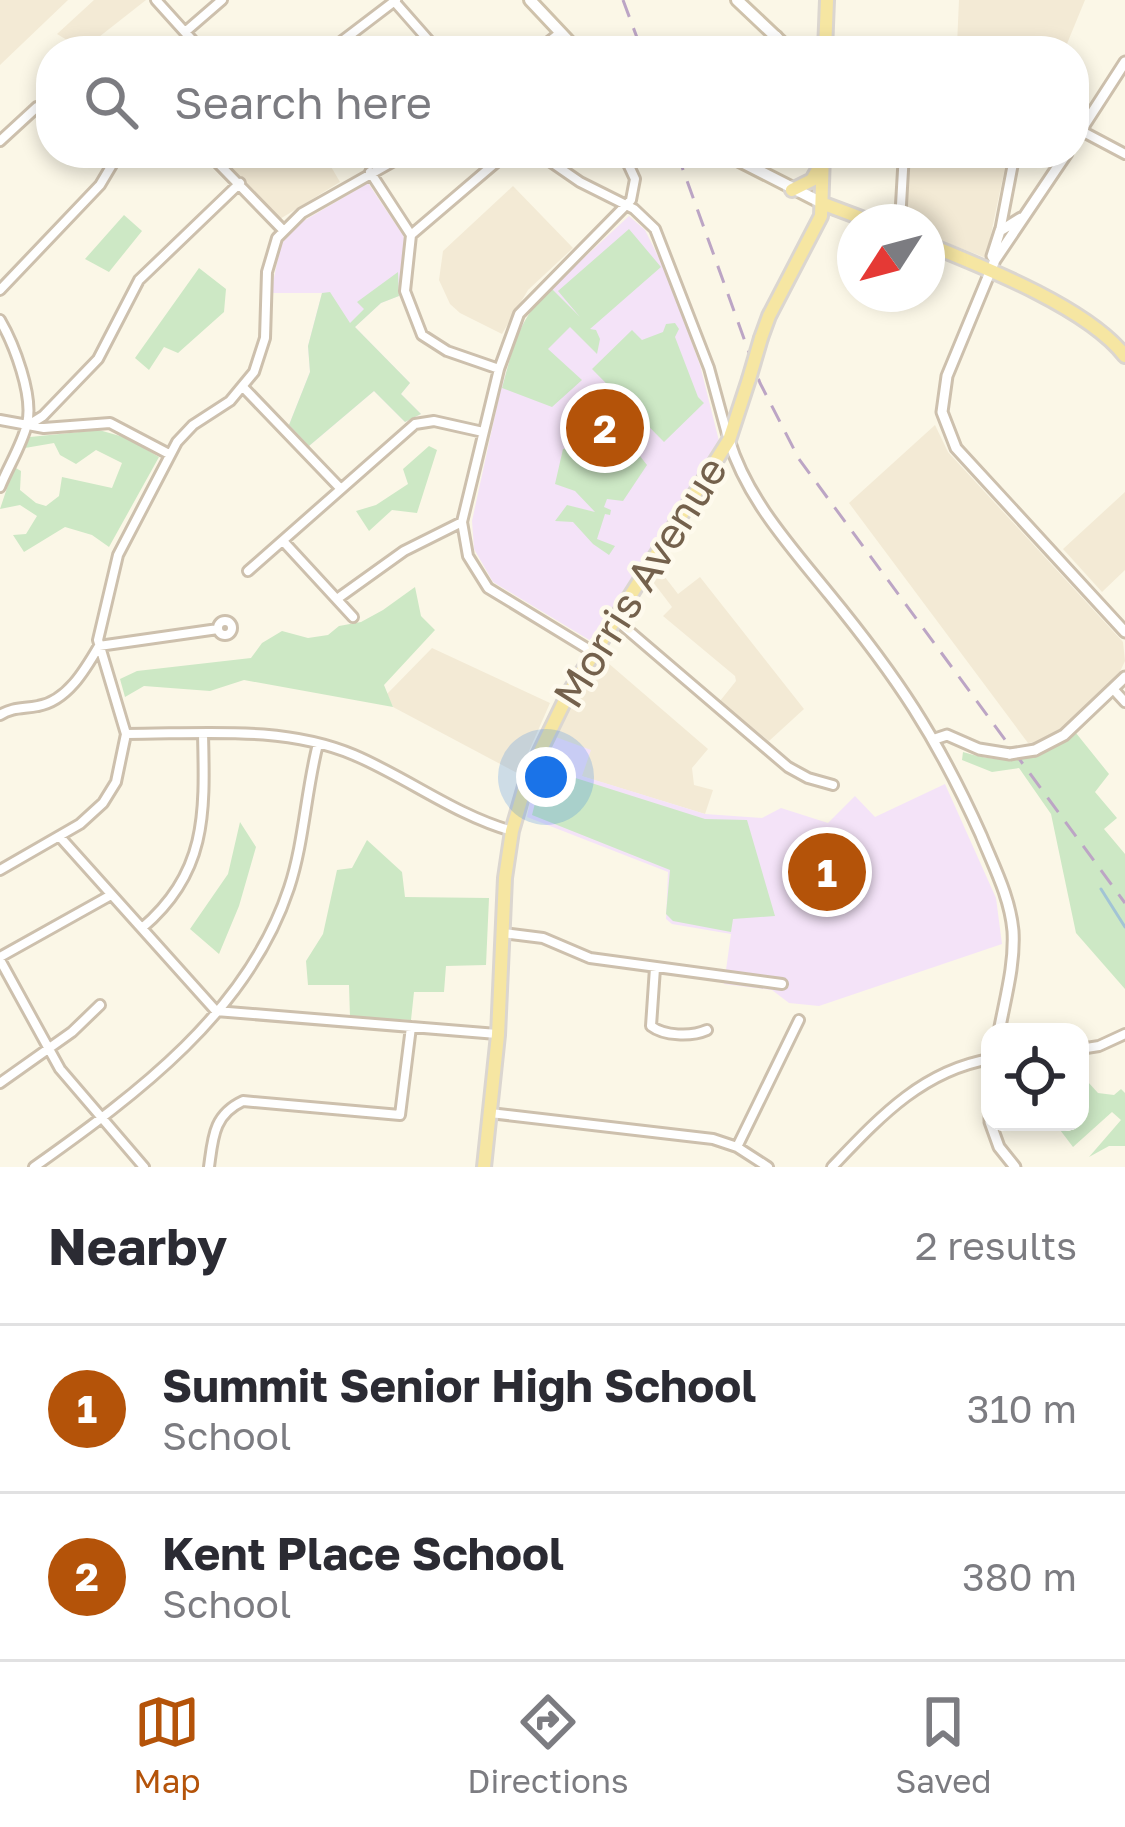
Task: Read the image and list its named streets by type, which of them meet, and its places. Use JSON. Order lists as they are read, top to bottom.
{
  "streets": {
    "main road": ["Morris Avenue"]
  },
  "north": "bottom left",
  "page": {
    "search": "Search here",
    "pins": ["2", "1"],
    "heading": ["Nearby", "2 results"],
    "list": [
      {
        "mark": "1",
        "name": "Summit Senior High School",
        "note": "School",
        "value": "310 m"
      },
      {
        "mark": "2",
        "name": "Kent Place School",
        "note": "School",
        "value": "380 m"
      }
    ],
    "nav": ["Map", "Directions", "Saved"]
  }
}
